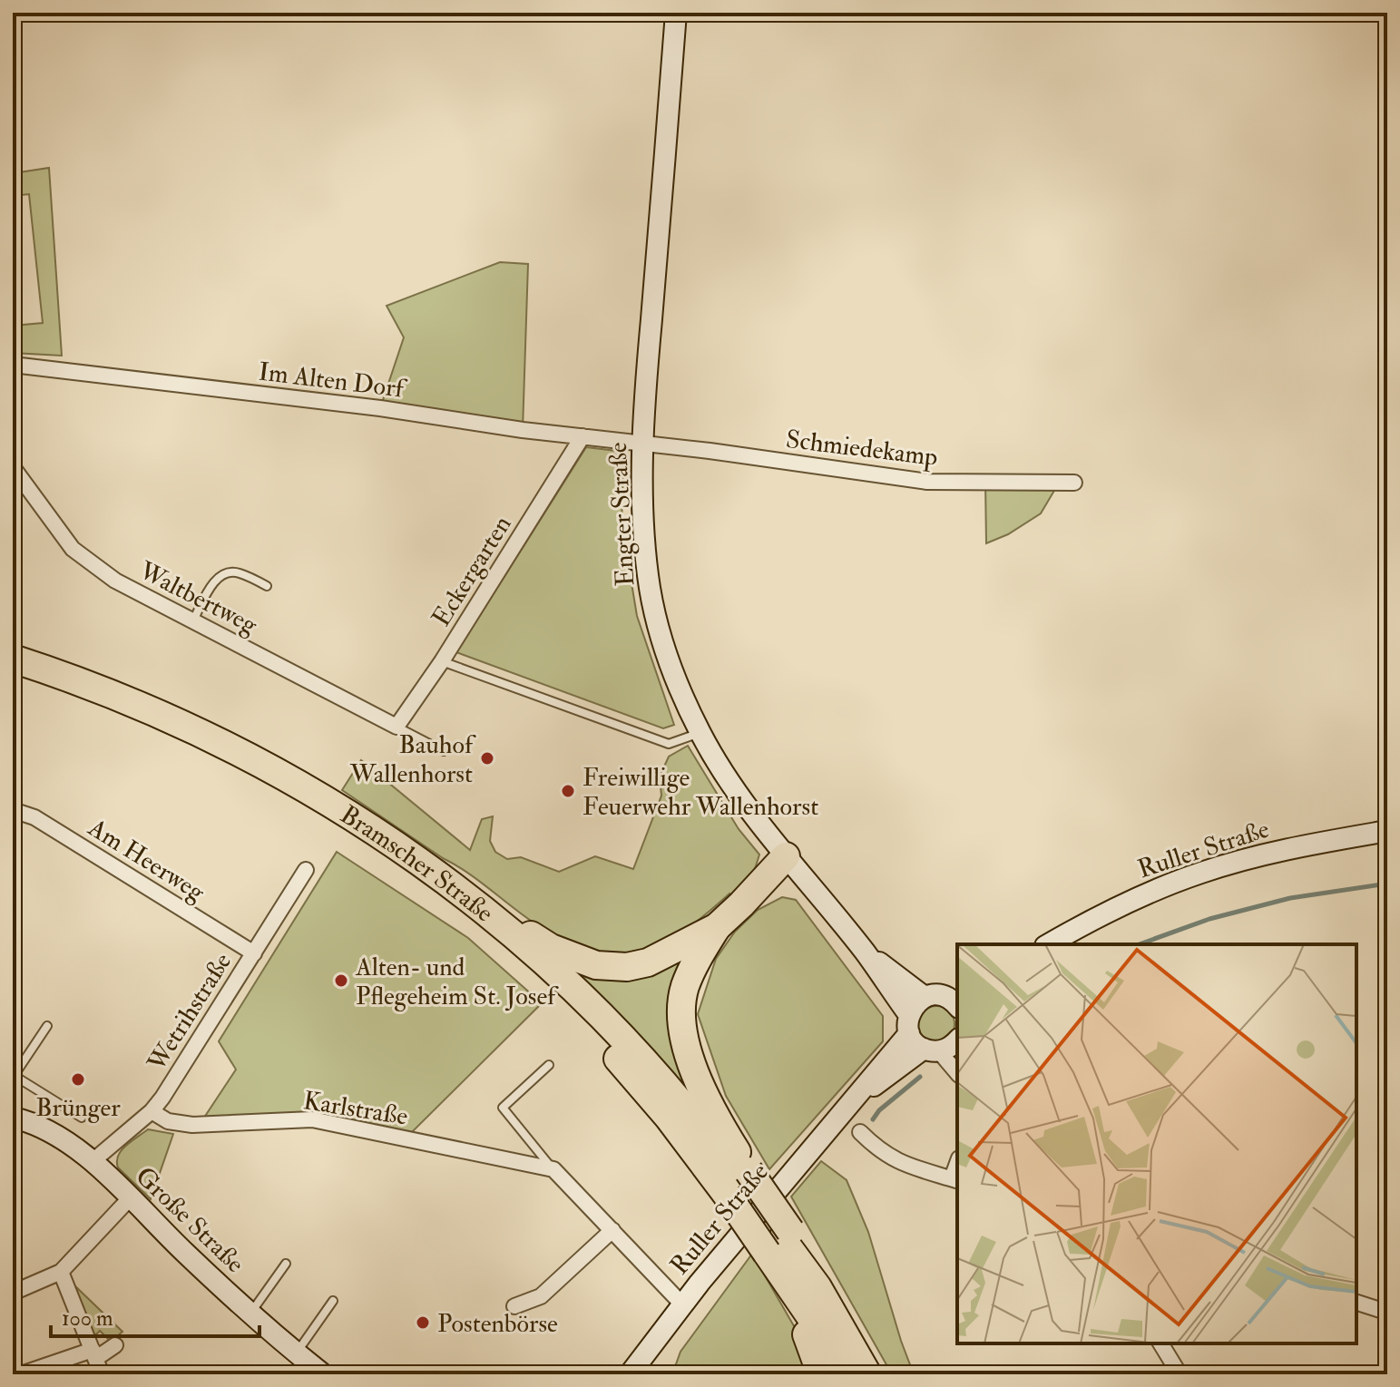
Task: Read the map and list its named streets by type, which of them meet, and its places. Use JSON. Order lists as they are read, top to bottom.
{
  "streets": {
    "highway": ["Bramscher Straße"],
    "main road": ["Engter Straße", "Ruller Straße", "Große Straße"],
    "street": [
      "Im Alten Dorf",
      "Schmiedekamp",
      "Eckergarten",
      "Waltbertweg",
      "Am Heerweg",
      "Wetrihstraße",
      "Karlstraße"
    ]
  },
  "crossings": [
    ["Im Alten Dorf", "Schmiedekamp"],
    ["Im Alten Dorf", "Engter Straße"],
    ["Im Alten Dorf", "Eckergarten"],
    ["Schmiedekamp", "Engter Straße"],
    ["Engter Straße", "Ruller Straße"],
    ["Eckergarten", "Waltbertweg"],
    ["Am Heerweg", "Wetrihstraße"],
    ["Wetrihstraße", "Karlstraße"],
    ["Wetrihstraße", "Große Straße"]
  ],
  "places": [
    "Bauhof Wallenhorst",
    "Freiwillige Feuerwehr Wallenhorst",
    "Alten- und Pflegeheim St. Josef",
    "Brünger",
    "Postenbörse"
  ],
  "scale_bar": "100 m"
}
